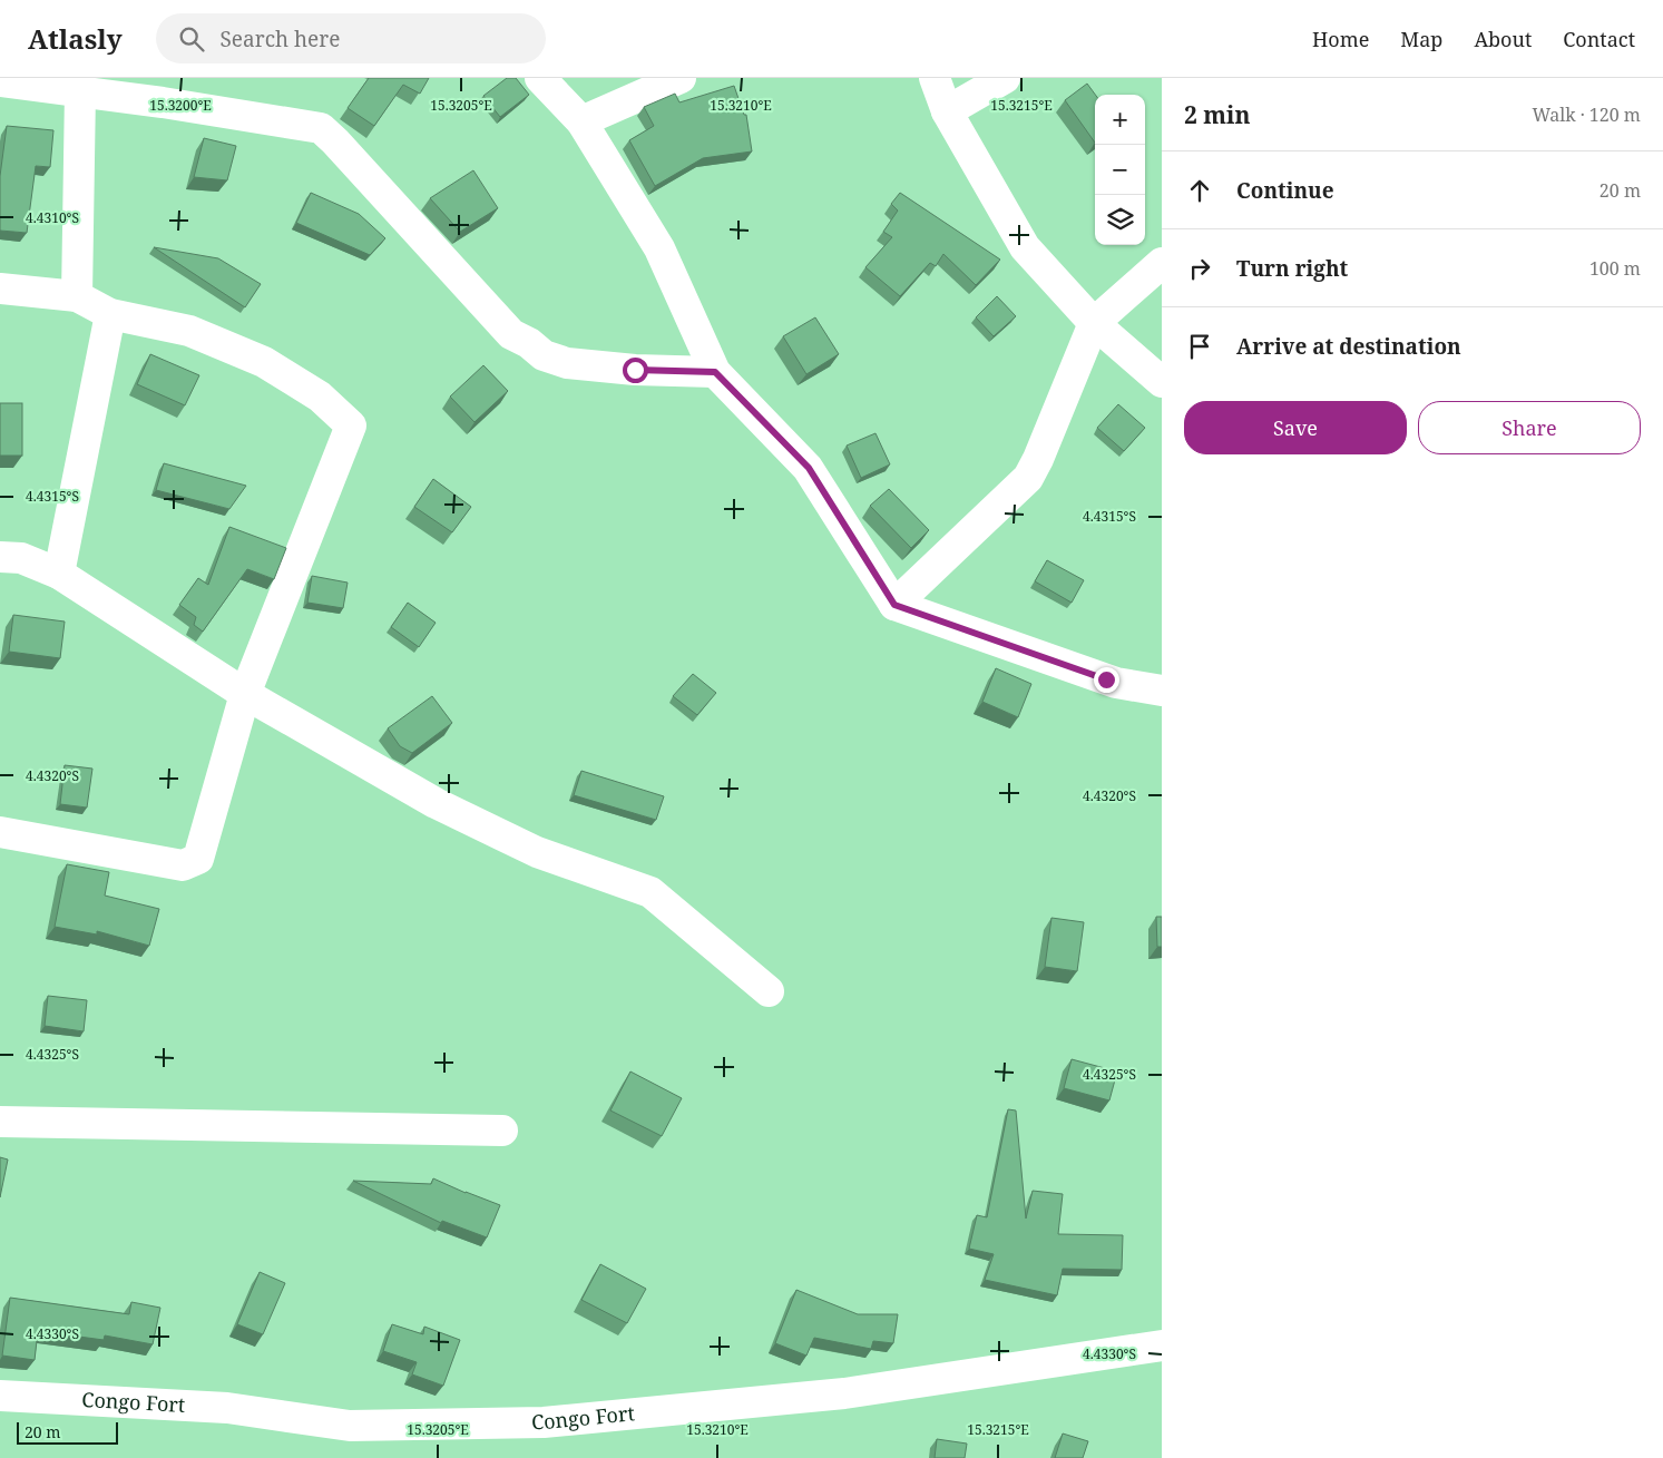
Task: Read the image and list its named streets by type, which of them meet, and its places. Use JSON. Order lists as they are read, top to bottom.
{
  "streets": {
    "street": ["Congo Fort"]
  },
  "scale_bar": "20 m",
  "page": {
    "header": "Atlasly",
    "search": "Search here",
    "nav": [
      "Home",
      "Map",
      "About",
      "Contact"
    ],
    "heading": ["2 min", "Walk · 120 m"],
    "map_buttons": ["+", "−"],
    "list": [
      ["Continue", "20 m"],
      ["Turn right", "100 m"],
      "Arrive at destination"
    ],
    "buttons": ["Save", "Share"],
    "scale": "20 m"
  },
  "coordinates": [
    "15.3200°E",
    "15.3205°E",
    "15.3210°E",
    "15.3215°E",
    "4.4310°S",
    "4.4315°S",
    "4.4320°S",
    "4.4325°S",
    "4.4330°S"
  ]
}
